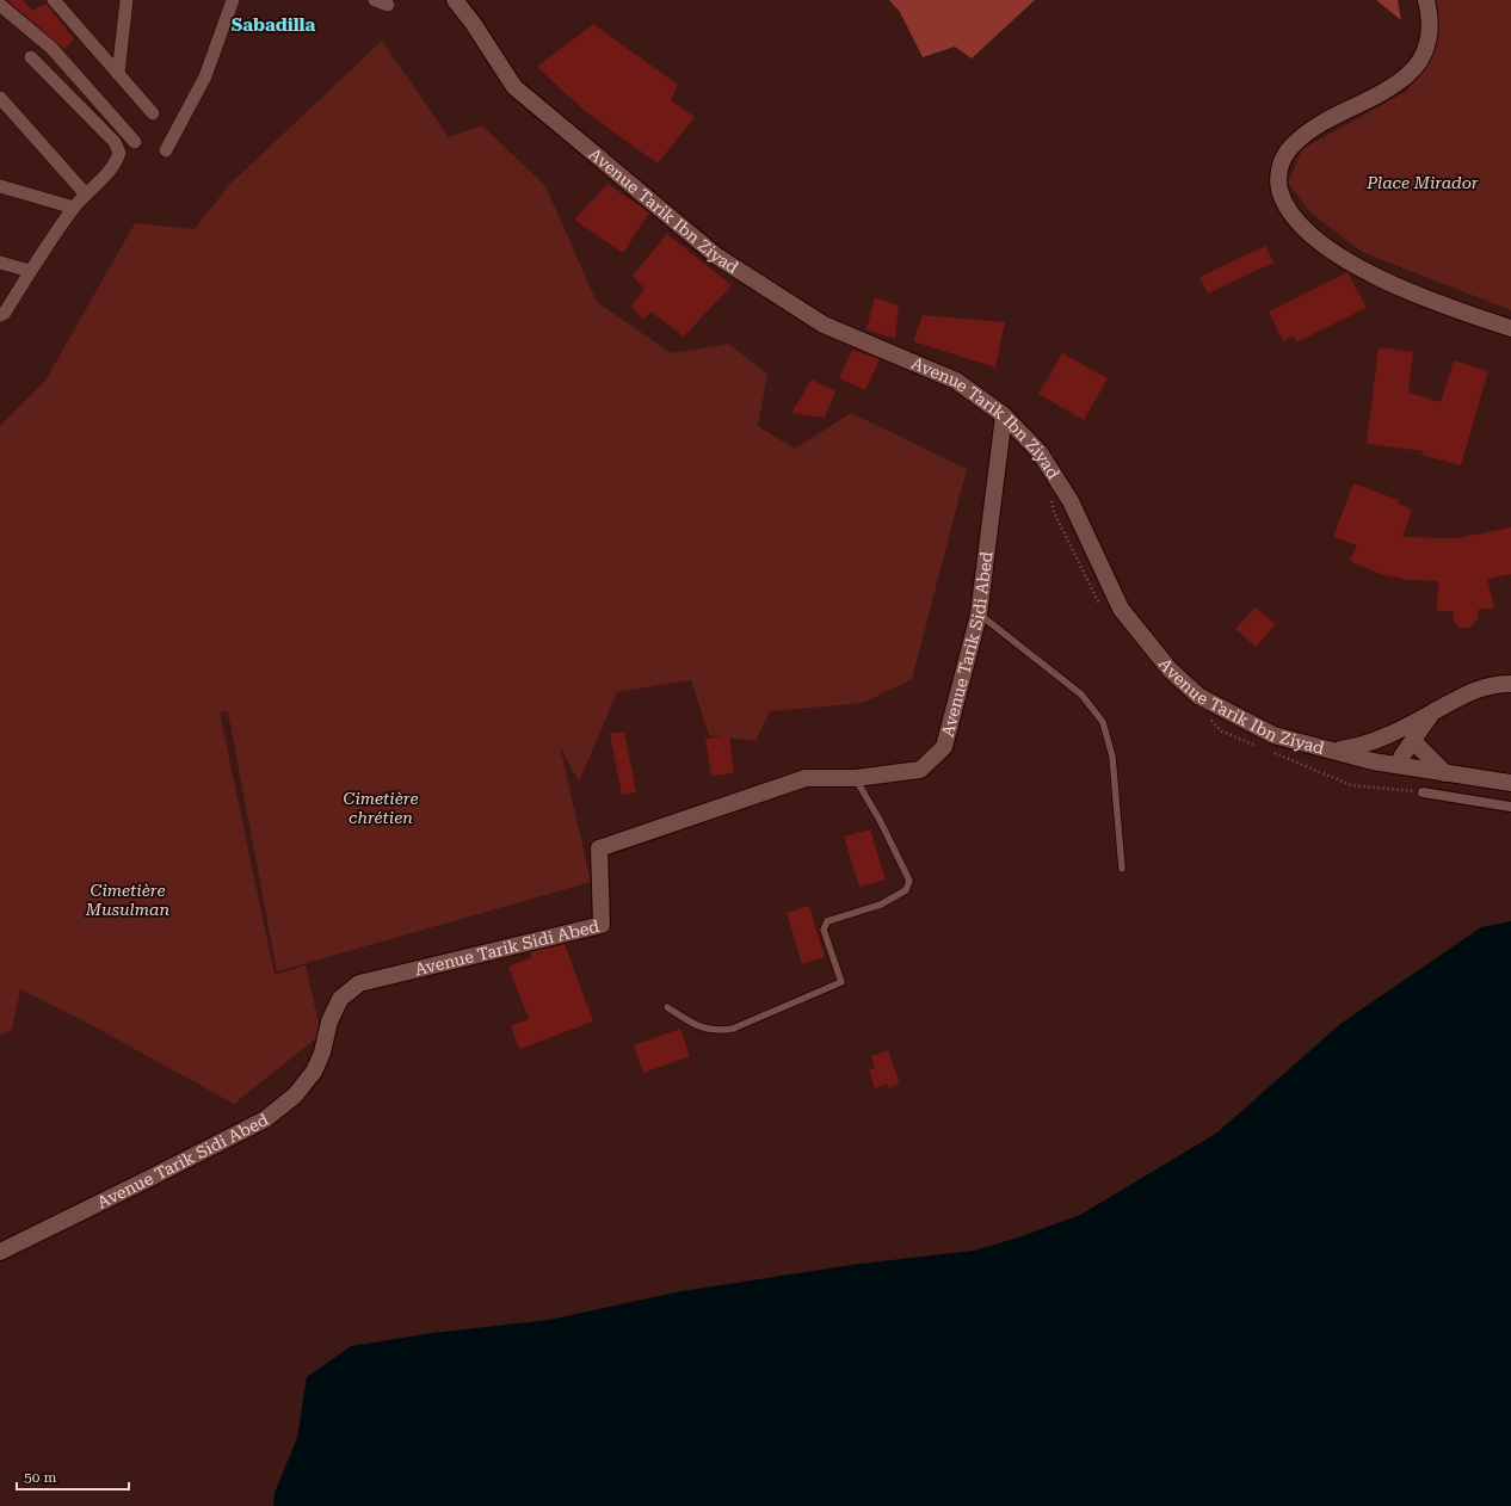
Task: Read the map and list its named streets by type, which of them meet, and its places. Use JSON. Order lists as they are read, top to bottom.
{
  "streets": {
    "street": ["Avenue Tarik Ibn Ziyad", "Avenue Tarik Sidi Abed"]
  },
  "crossings": [
    ["Avenue Tarik Ibn Ziyad", "Avenue Tarik Sidi Abed"]
  ],
  "districts": ["Sabadilla"],
  "parks": ["Place Mirador", "Cimetière chrétien", "Cimetière Musulman"],
  "scale_bar": "50 m"
}
